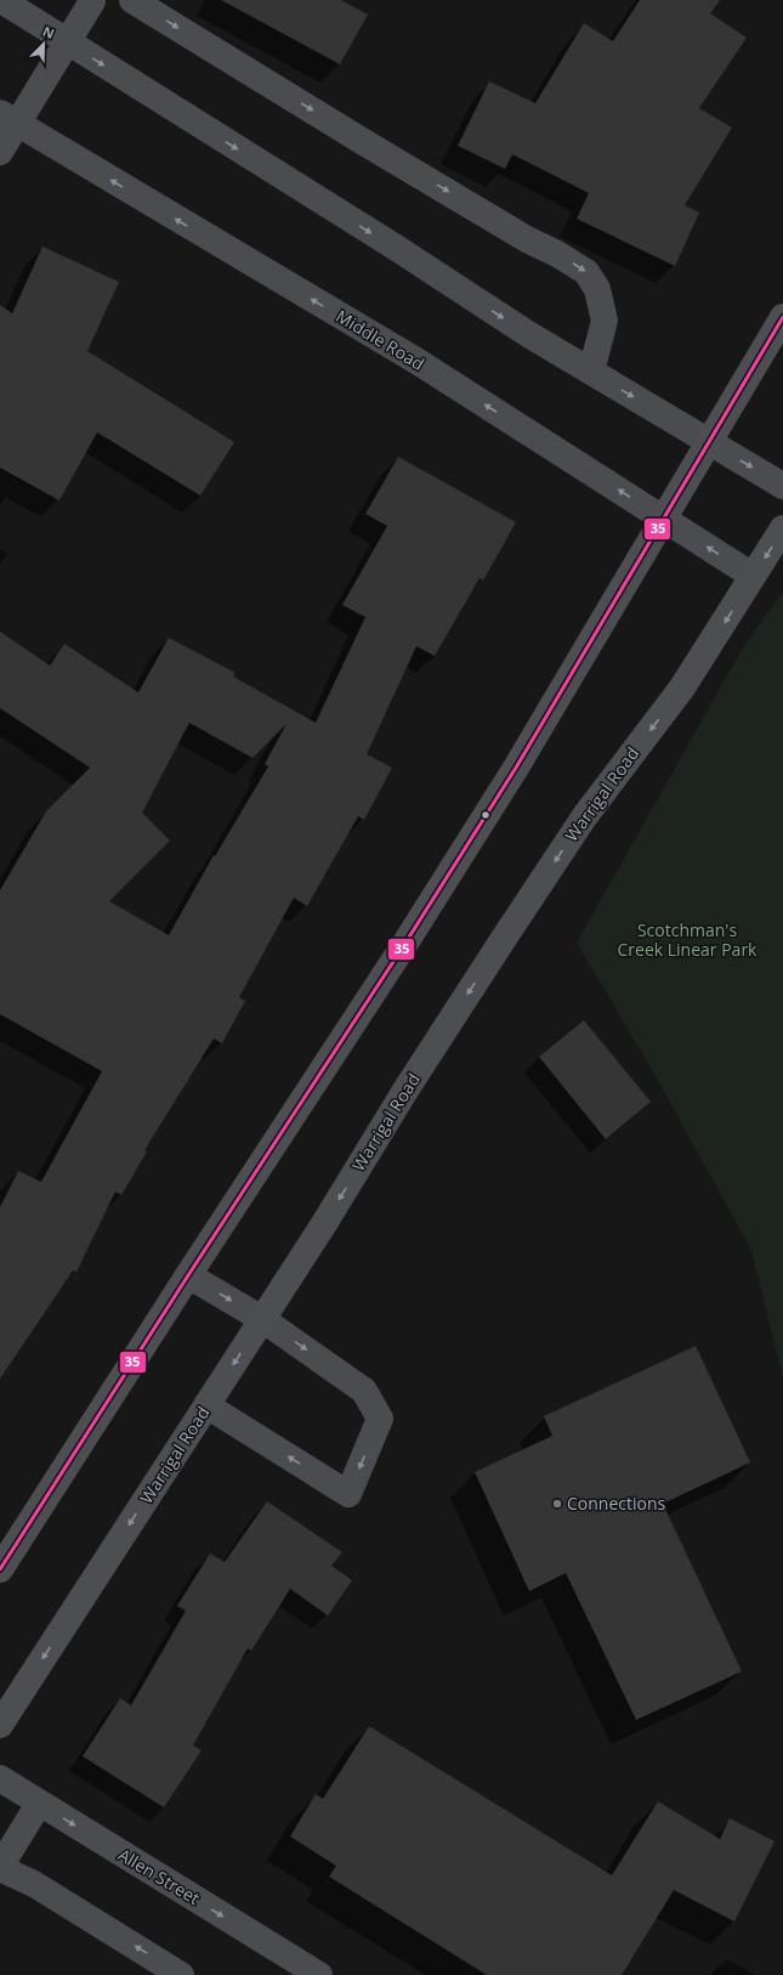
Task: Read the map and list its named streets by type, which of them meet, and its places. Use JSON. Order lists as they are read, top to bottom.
{
  "streets": {
    "highway": ["Warrigal Road"],
    "street": ["Middle Road", "Allen Street"]
  },
  "crossings": [
    ["Middle Road", "Warrigal Road"]
  ],
  "parks": ["Scotchman's Creek Linear Park"],
  "places": ["Connections"],
  "lines": ["transit line 35"],
  "north": "top right"
}
